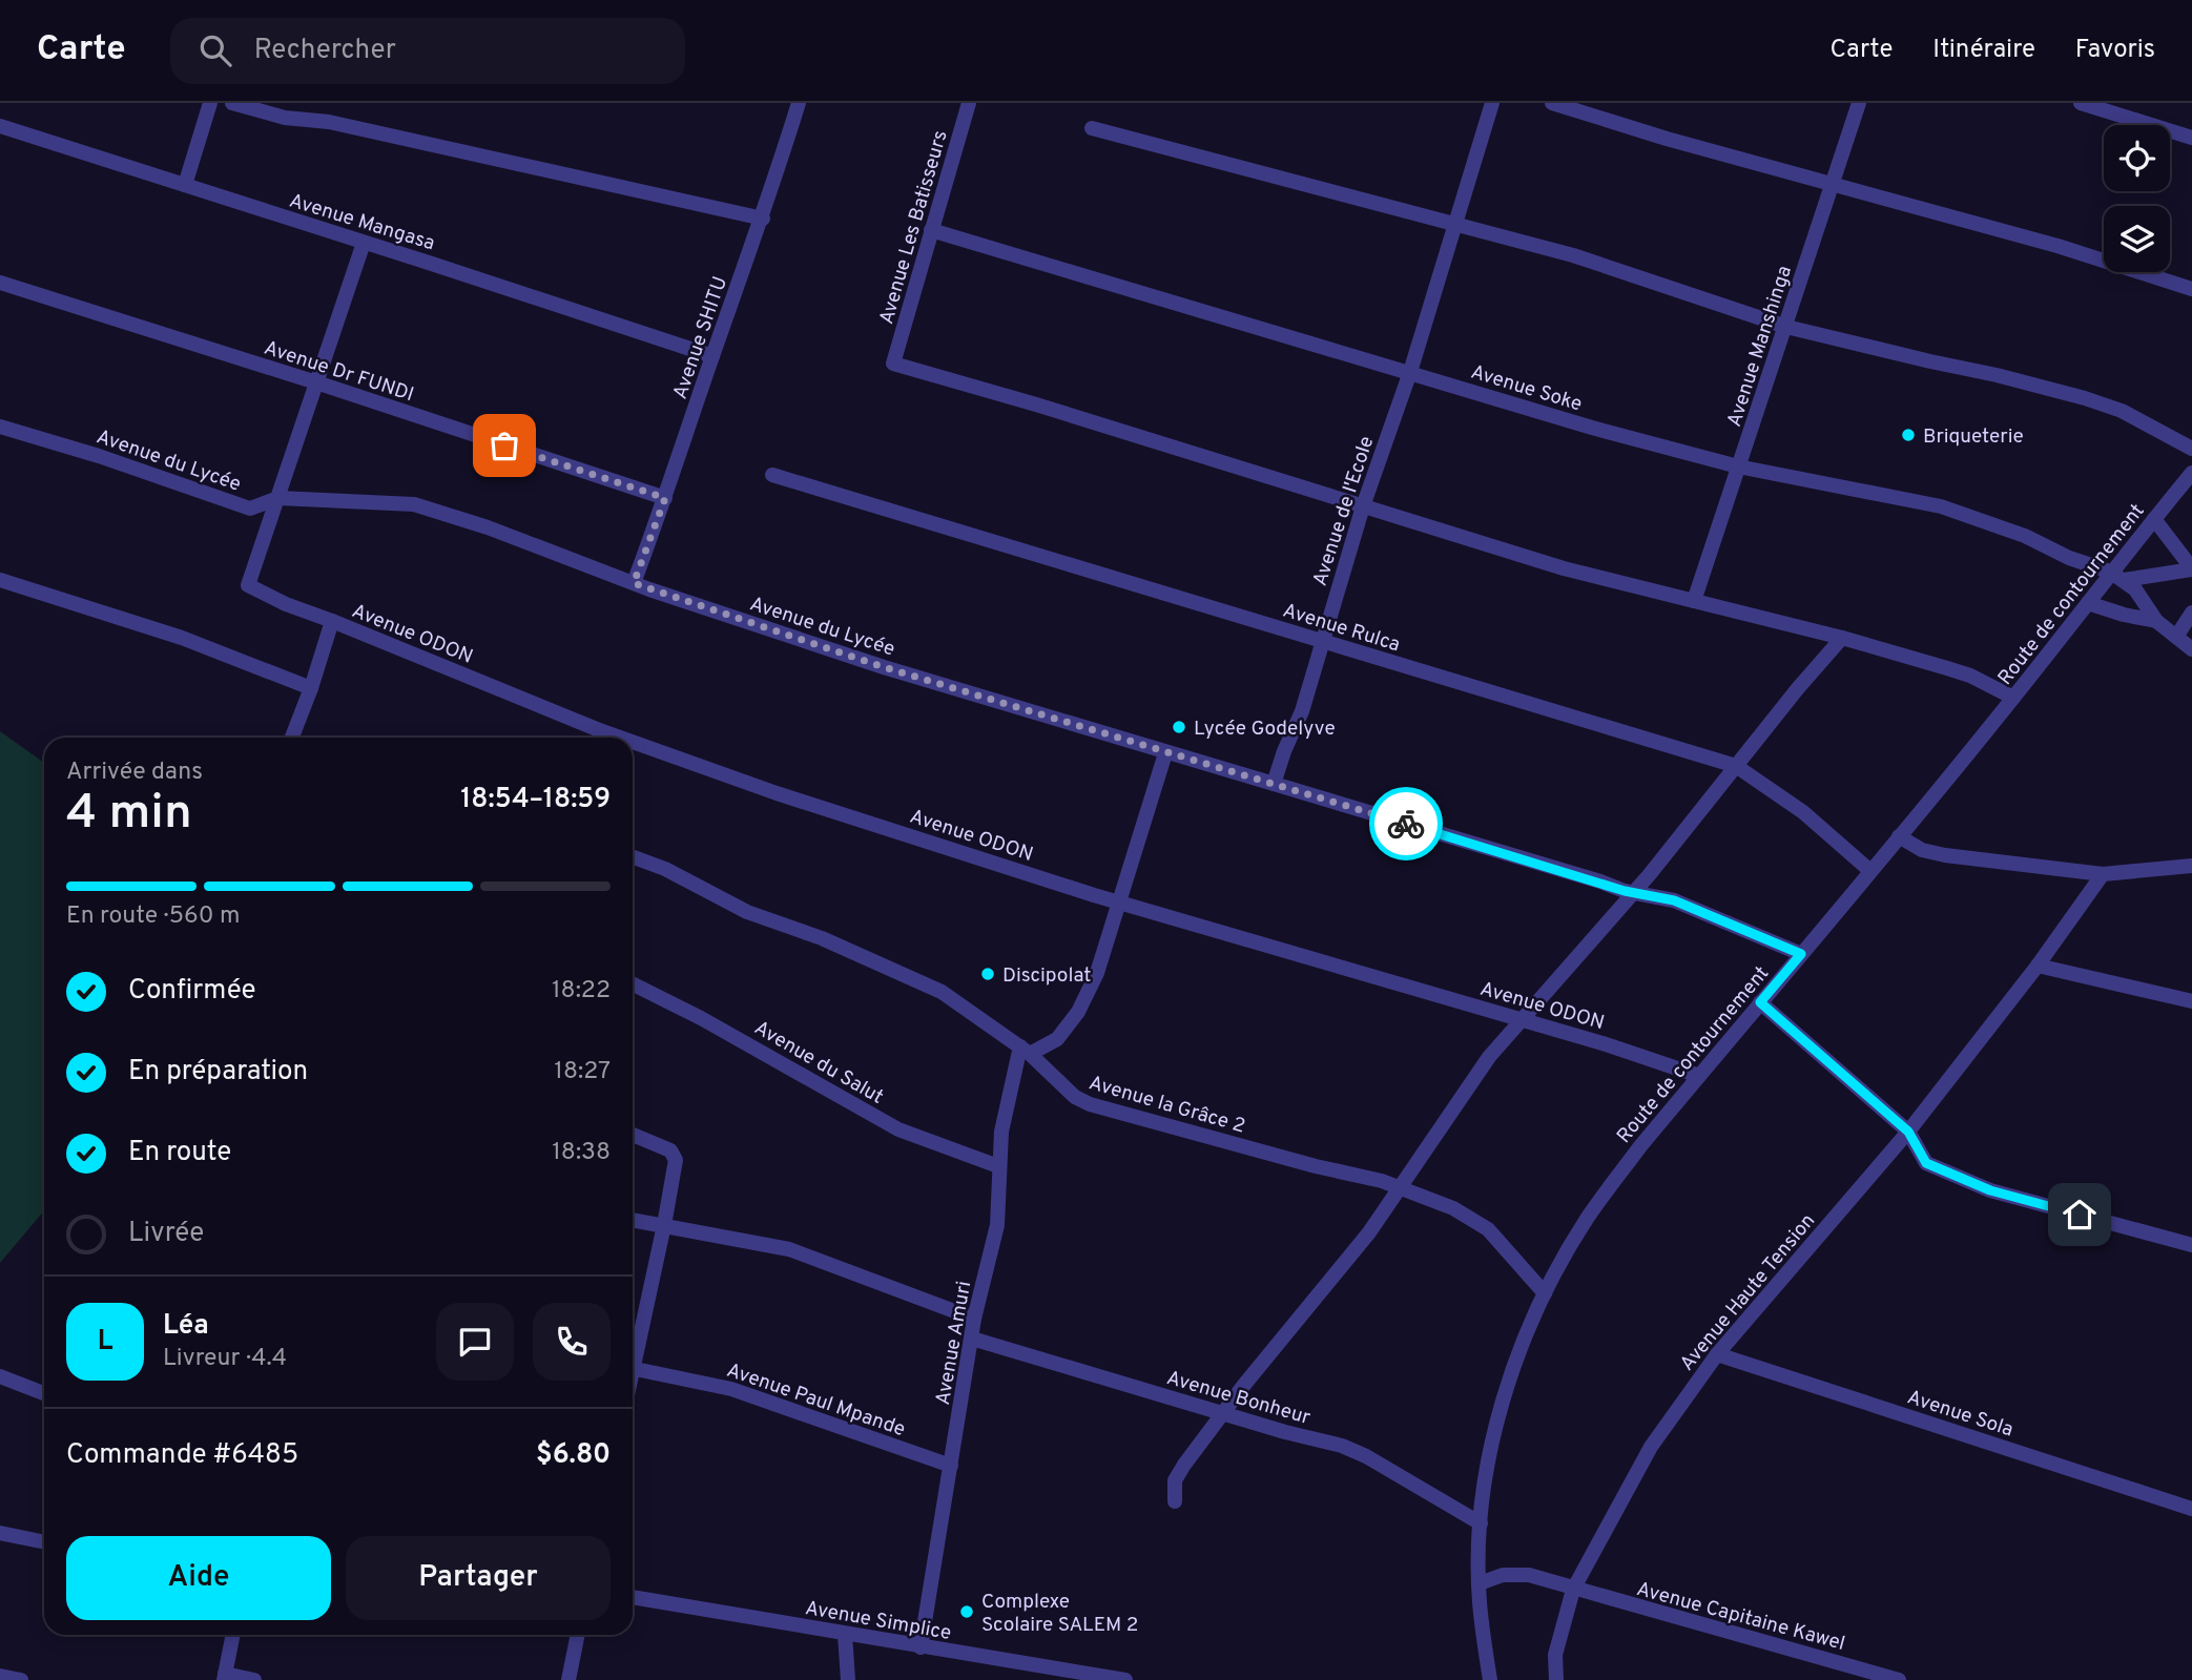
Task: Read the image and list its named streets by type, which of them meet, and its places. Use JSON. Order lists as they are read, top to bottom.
{
  "streets": {
    "street": [
      "Avenue Mangasa",
      "Avenue Les Batisseurs",
      "Avenue SHITU",
      "Avenue Manshinga",
      "Avenue Dr FUNDI",
      "Avenue Soke",
      "Avenue du Lycée",
      "Avenue de l'Ecole",
      "Route de contournement",
      "Avenue Rulca",
      "Avenue ODON",
      "Avenue du Salut",
      "Avenue la Grâce 2",
      "Avenue Haute Tension",
      "Avenue Amuri",
      "Avenue Bonheur",
      "Avenue Paul Mpande",
      "Avenue Sola",
      "Avenue Capitaine Kawel",
      "Avenue Simplice"
    ]
  },
  "crossings": [
    ["Avenue Mangasa", "Avenue SHITU"],
    ["Avenue Les Batisseurs", "Avenue Soke"],
    ["Avenue Les Batisseurs", "Avenue de l'Ecole"],
    ["Avenue SHITU", "Avenue Dr FUNDI"],
    ["Avenue SHITU", "Avenue du Lycée"],
    ["Avenue Manshinga", "Avenue Soke"],
    ["Avenue Soke", "Avenue de l'Ecole"],
    ["Avenue Soke", "Route de contournement"],
    ["Avenue du Lycée", "Avenue de l'Ecole"],
    ["Avenue du Lycée", "Route de contournement"],
    ["Avenue du Lycée", "Avenue ODON"],
    ["Avenue de l'Ecole", "Avenue Rulca"],
    ["Route de contournement", "Avenue Rulca"],
    ["Route de contournement", "Avenue ODON"],
    ["Route de contournement", "Avenue la Grâce 2"],
    ["Route de contournement", "Avenue Bonheur"],
    ["Avenue du Salut", "Avenue Amuri"],
    ["Avenue la Grâce 2", "Avenue Amuri"],
    ["Avenue Haute Tension", "Avenue Sola"],
    ["Avenue Haute Tension", "Avenue Capitaine Kawel"],
    ["Avenue Amuri", "Avenue Bonheur"],
    ["Avenue Amuri", "Avenue Paul Mpande"],
    ["Avenue Amuri", "Avenue Simplice"]
  ],
  "places": [
    "Briqueterie",
    "Lycée Godelyve",
    "Discipolat",
    "Complexe Scolaire SALEM 2"
  ],
  "page": {
    "header": "Carte",
    "search": "Rechercher",
    "nav": ["Carte", "Itinéraire", "Favoris"],
    "heading": ["4 min", "Arrivée dans", "18:54–18:59"],
    "panel": [
      "Léa",
      "Livreur · 4.4",
      "Commande #6485",
      "$6.80"
    ],
    "bar": "En route · 560 m",
    "list": [
      ["Confirmée", "18:22"],
      ["En préparation", "18:27"],
      ["En route", "18:38"],
      "Livrée"
    ],
    "round": "L",
    "buttons": ["Aide", "Partager"]
  }
}
